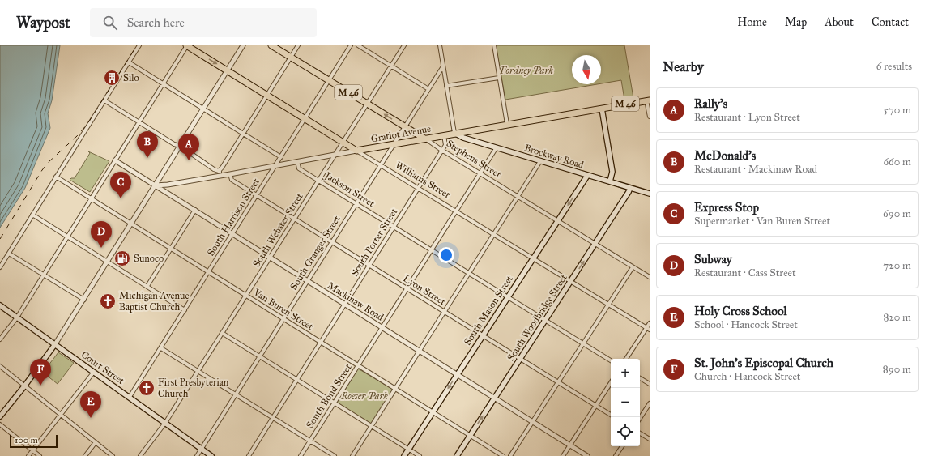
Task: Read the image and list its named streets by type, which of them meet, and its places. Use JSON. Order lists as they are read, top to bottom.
{
  "streets": {
    "highway": [
      "M 46",
      "Gratiot Avenue",
      "Stephens Street",
      "Williams Street"
    ],
    "main road": [
      "Brockway Road",
      "South Mason Street",
      "South Woodbridge Street",
      "Court Street"
    ],
    "street": [
      "Jackson Street",
      "South Harrison Street",
      "South Webster Street",
      "South Porter Street",
      "South Granger Street",
      "Lyon Street",
      "Mackinaw Road",
      "Van Buren Street",
      "South Bond Street"
    ]
  },
  "crossings": [
    ["Gratiot Avenue", "Brockway Road"],
    ["Gratiot Avenue", "Stephens Street"],
    ["Gratiot Avenue", "Williams Street"],
    ["Gratiot Avenue", "Jackson Street"],
    ["Gratiot Avenue", "South Harrison Street"],
    ["Gratiot Avenue", "South Webster Street"],
    ["Gratiot Avenue", "South Porter Street"],
    ["Gratiot Avenue", "South Granger Street"],
    ["Gratiot Avenue", "Lyon Street"],
    ["Gratiot Avenue", "Mackinaw Road"],
    ["Brockway Road", "South Mason Street"],
    ["Brockway Road", "South Woodbridge Street"],
    ["Brockway Road", "South Bond Street"],
    ["Stephens Street", "South Harrison Street"],
    ["Stephens Street", "South Webster Street"],
    ["Stephens Street", "South Porter Street"],
    ["Stephens Street", "South Granger Street"],
    ["Stephens Street", "South Mason Street"],
    ["Stephens Street", "South Woodbridge Street"],
    ["Stephens Street", "South Bond Street"],
    ["Williams Street", "South Harrison Street"],
    ["Williams Street", "South Webster Street"],
    ["Williams Street", "South Porter Street"],
    ["Williams Street", "South Granger Street"],
    ["Williams Street", "South Mason Street"],
    ["Williams Street", "South Woodbridge Street"],
    ["Williams Street", "South Bond Street"],
    ["Jackson Street", "South Webster Street"],
    ["Jackson Street", "South Porter Street"],
    ["Jackson Street", "South Granger Street"],
    ["Jackson Street", "South Mason Street"],
    ["Jackson Street", "South Woodbridge Street"],
    ["Jackson Street", "South Bond Street"],
    ["South Harrison Street", "Lyon Street"],
    ["South Harrison Street", "Mackinaw Road"],
    ["South Harrison Street", "Van Buren Street"],
    ["South Harrison Street", "Court Street"],
    ["South Webster Street", "Lyon Street"],
    ["South Webster Street", "Mackinaw Road"],
    ["South Webster Street", "Van Buren Street"],
    ["South Webster Street", "Court Street"],
    ["South Porter Street", "Lyon Street"],
    ["South Porter Street", "Mackinaw Road"],
    ["South Porter Street", "Van Buren Street"],
    ["South Granger Street", "Lyon Street"],
    ["South Granger Street", "Mackinaw Road"],
    ["South Granger Street", "Van Buren Street"],
    ["South Granger Street", "Court Street"],
    ["Lyon Street", "South Mason Street"],
    ["Lyon Street", "South Woodbridge Street"],
    ["Lyon Street", "South Bond Street"],
    ["Mackinaw Road", "South Mason Street"],
    ["Mackinaw Road", "South Woodbridge Street"],
    ["Mackinaw Road", "South Bond Street"],
    ["Van Buren Street", "South Mason Street"],
    ["Van Buren Street", "South Woodbridge Street"],
    ["Van Buren Street", "South Bond Street"]
  ],
  "parks": ["Fordney Park", "Roeser Park"],
  "places": {
    "building": ["Silo"],
    "fuel station": ["Sunoco"],
    "church": ["Michigan Avenue Baptist Church", "First Presbyterian Church"]
  },
  "scale_bar": "100 m",
  "north": "bottom",
  "page": {
    "header": "Waypost",
    "search": "Search here",
    "nav": [
      "Home",
      "Map",
      "About",
      "Contact"
    ],
    "heading": ["Nearby", "6 results"],
    "list": [
      {
        "mark": "A",
        "name": "Rally's",
        "note": "Restaurant · Lyon Street",
        "value": "570 m"
      },
      {
        "mark": "B",
        "name": "McDonald's",
        "note": "Restaurant · Mackinaw Road",
        "value": "660 m"
      },
      {
        "mark": "C",
        "name": "Express Stop",
        "note": "Supermarket · Van Buren Street",
        "value": "690 m"
      },
      {
        "mark": "D",
        "name": "Subway",
        "note": "Restaurant · Cass Street",
        "value": "720 m"
      },
      {
        "mark": "E",
        "name": "Holy Cross School",
        "note": "School · Hancock Street",
        "value": "820 m"
      },
      {
        "mark": "F",
        "name": "St. John's Episcopal Church",
        "note": "Church · Hancock Street",
        "value": "890 m"
      }
    ],
    "pins": [
      "B",
      "A",
      "C",
      "D",
      "F",
      "E"
    ],
    "map_buttons": ["+", "−"],
    "scale": "100 m"
  }
}
